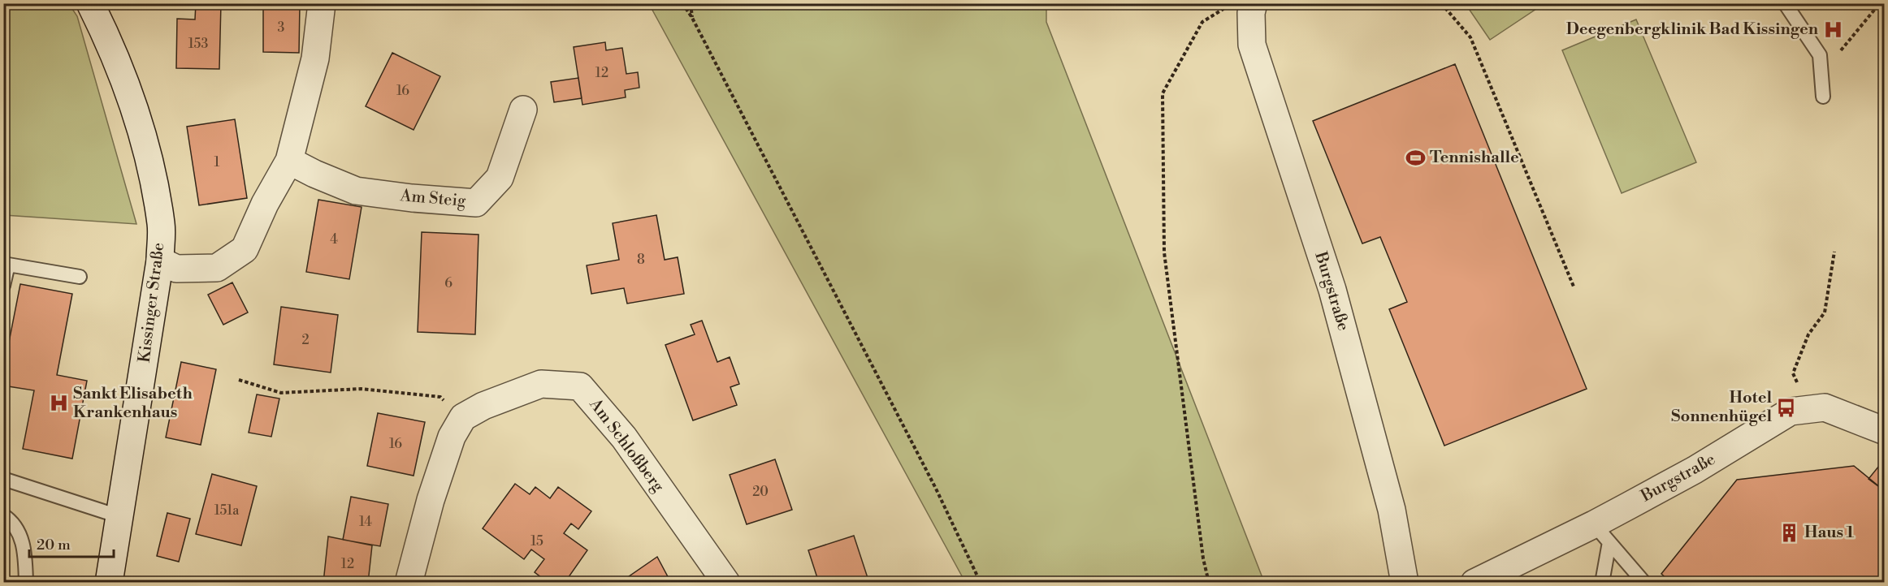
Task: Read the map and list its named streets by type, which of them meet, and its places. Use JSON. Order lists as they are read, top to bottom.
{
  "streets": {
    "street": [
      "Am Steig",
      "Burgstraße",
      "Kissinger Straße",
      "Am Schloßberg"
    ]
  },
  "places": {
    "hospital": ["Deegenbergklinik Bad Kissingen", "Sankt Elisabeth Krankenhaus"],
    "sports": ["Tennishalle"],
    "bus stop": ["Hotel Sonnenhügel"],
    "building": ["Haus 1"]
  },
  "house_numbers": [
    "3",
    "153",
    "12",
    "16",
    "1",
    "4",
    "8",
    "6",
    "2",
    "16",
    "20",
    "151a",
    "14",
    "15",
    "12"
  ],
  "scale_bar": "20 m"
}
